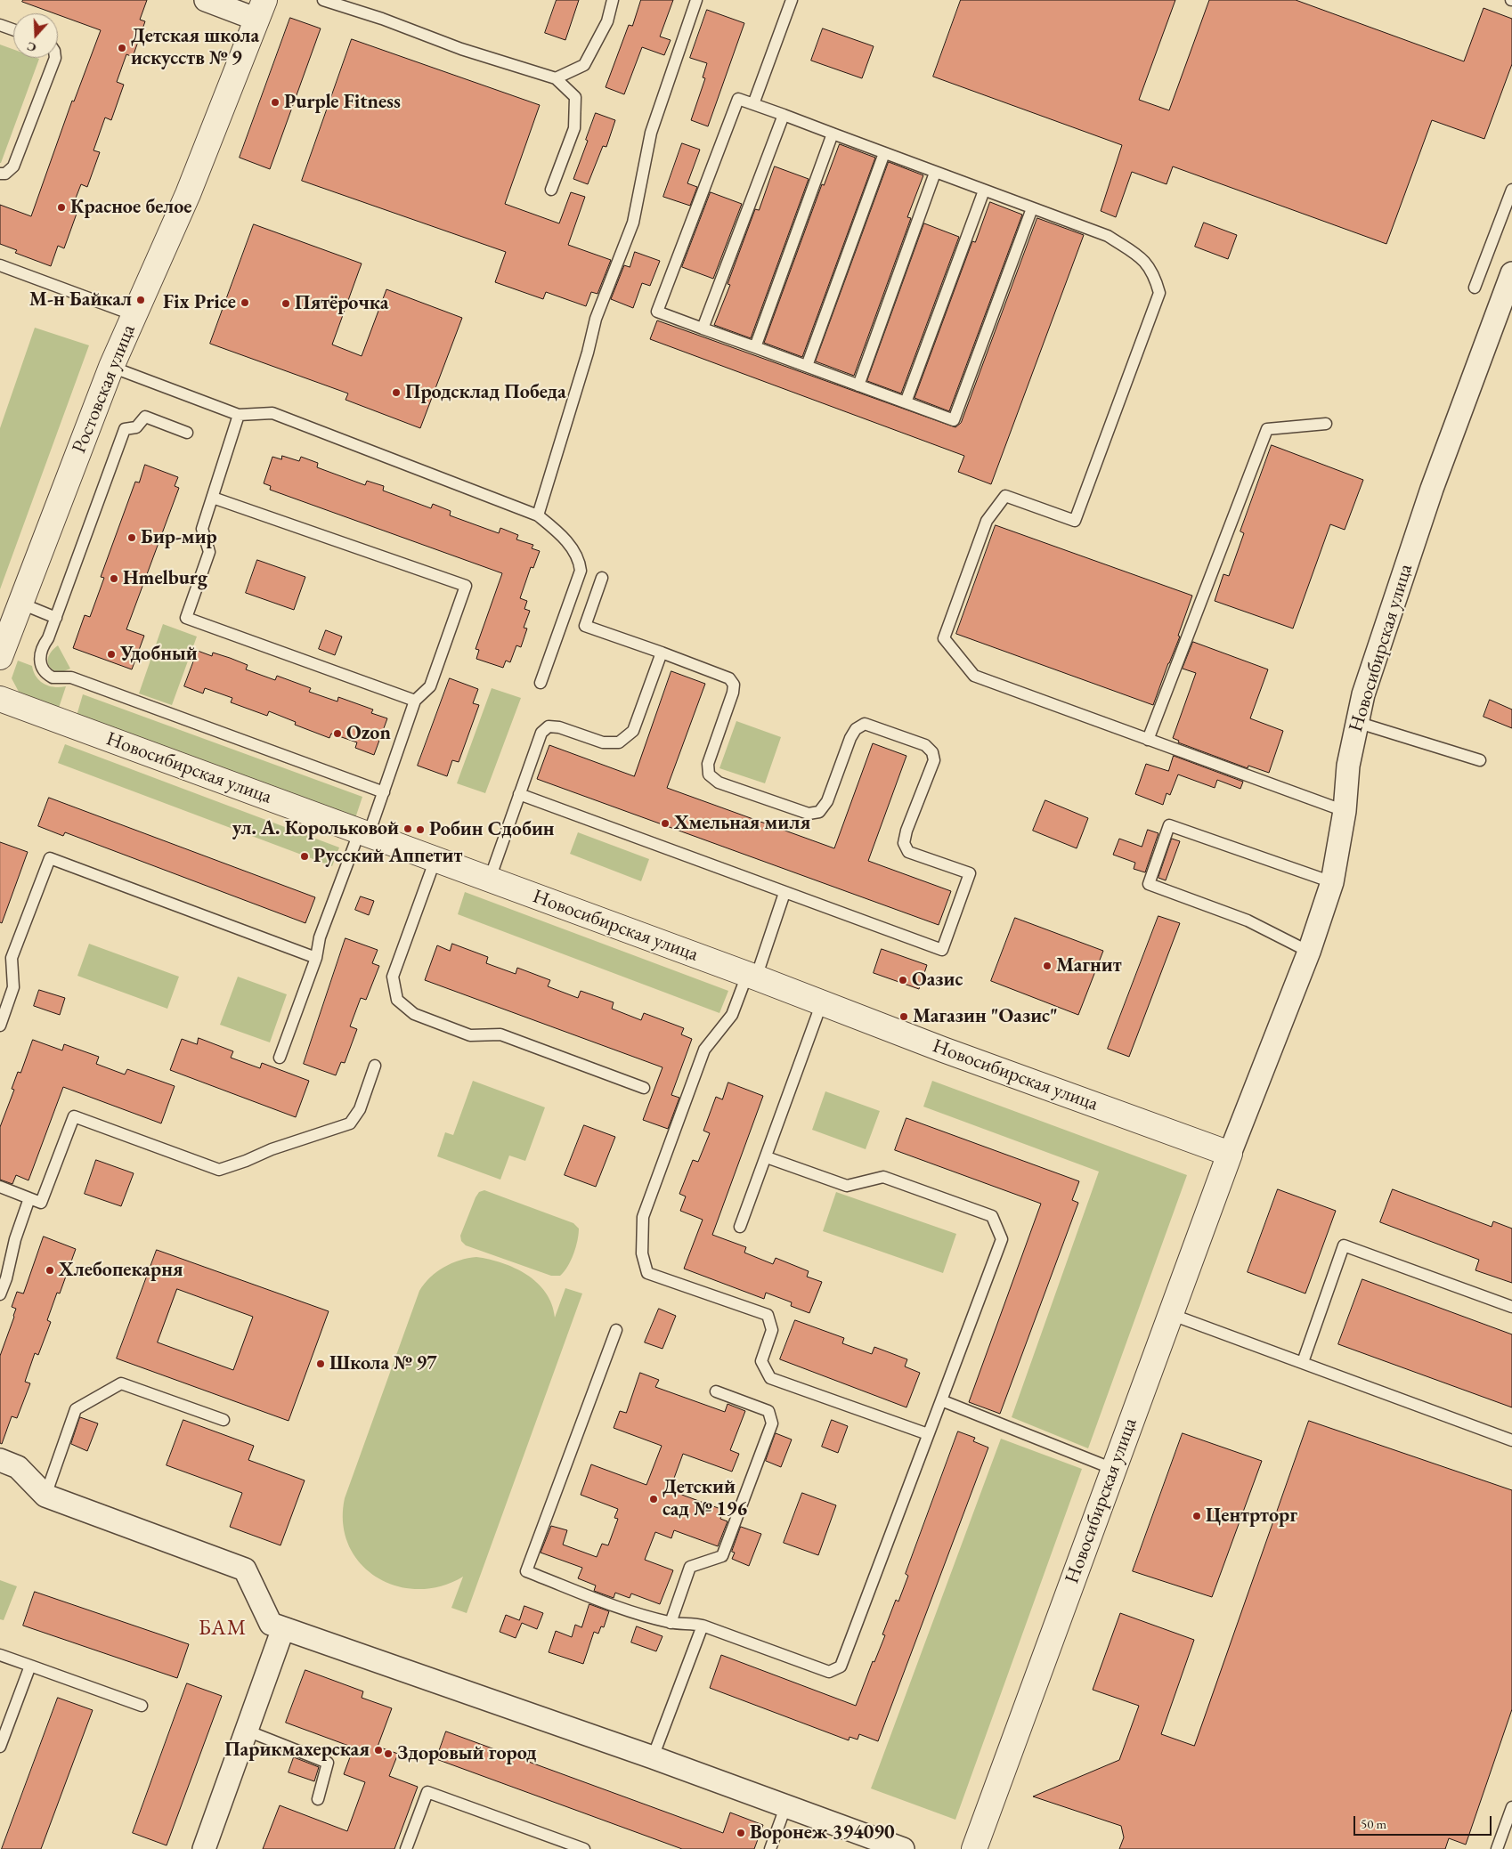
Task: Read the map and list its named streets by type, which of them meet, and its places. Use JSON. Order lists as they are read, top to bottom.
{
  "streets": {
    "street": ["Ростовская улица", "Новосибирская улица"]
  },
  "districts": ["БАМ"],
  "places": [
    "Детская школа искусств № 9",
    "Purple Fitness",
    "Красное белое",
    "М-н Байкал",
    "Fix Price",
    "Пятёрочка",
    "Продсклад Победа",
    "Бир-мир",
    "Hmelburg",
    "Удобный",
    "Ozon",
    "Хмельная миля",
    "ул. А. Корольковой",
    "Робин Сдобин",
    "Русский Аппетит",
    "Магнит",
    "Оазис",
    "Магазин \"Оазис\"",
    "Хлебопекарня",
    "Школа № 97",
    "Детский сад № 196",
    "Центрторг",
    "Парикмахерская",
    "Здоровый город",
    "Воронеж 394090"
  ],
  "scale_bar": "50 m",
  "north": "bottom"
}
